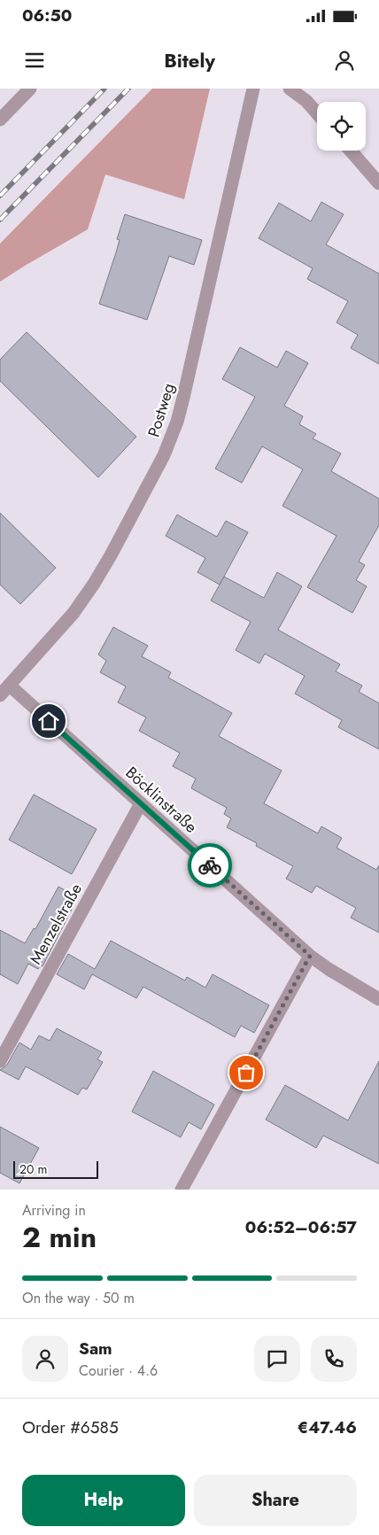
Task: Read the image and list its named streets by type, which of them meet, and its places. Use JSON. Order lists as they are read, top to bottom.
{
  "streets": {
    "street": ["Postweg", "Böcklinstraße", "Menzelstraße"]
  },
  "crossings": [
    ["Postweg", "Böcklinstraße"],
    ["Böcklinstraße", "Menzelstraße"]
  ],
  "scale_bar": "20 m",
  "page": {
    "status": "06:50",
    "header": "Bitely",
    "scale": "20 m",
    "heading": ["2 min", "Arriving in", "06:52–06:57"],
    "panel": [
      "Sam",
      "Courier · 4.6",
      "Order #6585",
      "€47.46"
    ],
    "bar": "On the way · 50 m",
    "buttons": ["Help", "Share"]
  }
}
